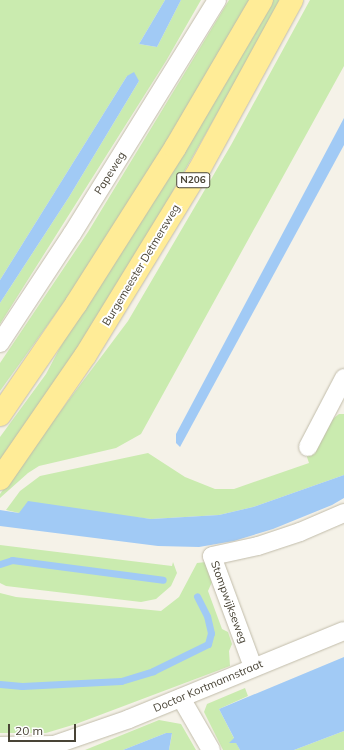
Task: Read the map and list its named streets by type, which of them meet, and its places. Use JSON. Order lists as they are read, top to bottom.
{
  "streets": {
    "main road": ["N206", "Burgemeester Detmersweg"],
    "street": ["Papeweg", "Stompwijkseweg", "Doctor Kortmannstraat"]
  },
  "crossings": [
    ["Stompwijkseweg", "Doctor Kortmannstraat"]
  ],
  "scale_bar": "20 m"
}
